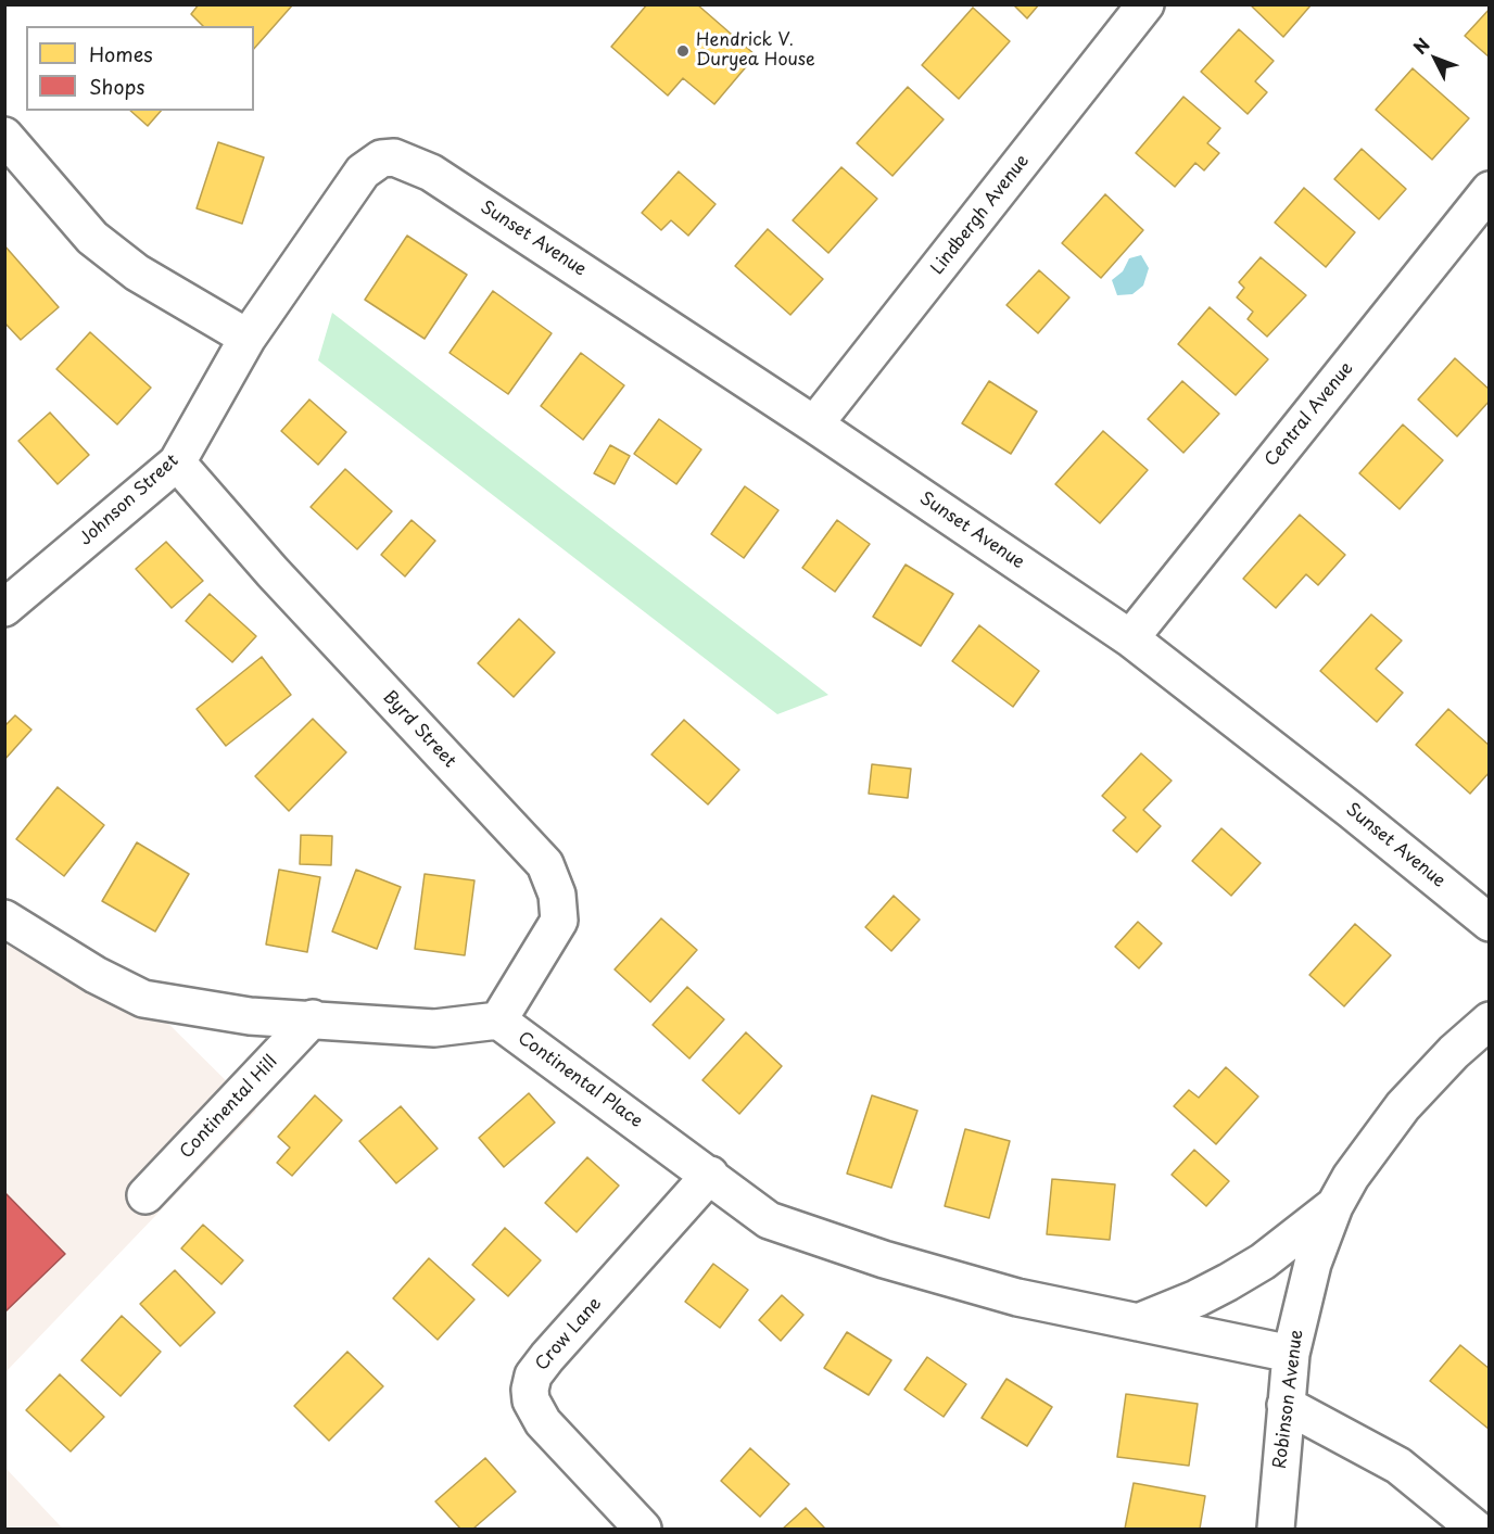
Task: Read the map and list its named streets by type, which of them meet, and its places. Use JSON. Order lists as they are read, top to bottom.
{
  "streets": {
    "street": [
      "Lindbergh Avenue",
      "Sunset Avenue",
      "Central Avenue",
      "Johnson Street",
      "Byrd Street",
      "Continental Place",
      "Continental Hill",
      "Crow Lane",
      "Robinson Avenue"
    ]
  },
  "crossings": [
    ["Lindbergh Avenue", "Sunset Avenue"],
    ["Sunset Avenue", "Central Avenue"],
    ["Sunset Avenue", "Johnson Street"],
    ["Johnson Street", "Byrd Street"],
    ["Byrd Street", "Continental Place"],
    ["Continental Place", "Continental Hill"],
    ["Continental Place", "Crow Lane"],
    ["Continental Place", "Robinson Avenue"]
  ],
  "places": ["Hendrick V. Duryea House"],
  "legend": ["Homes", "Shops"],
  "north": "top left"
}
